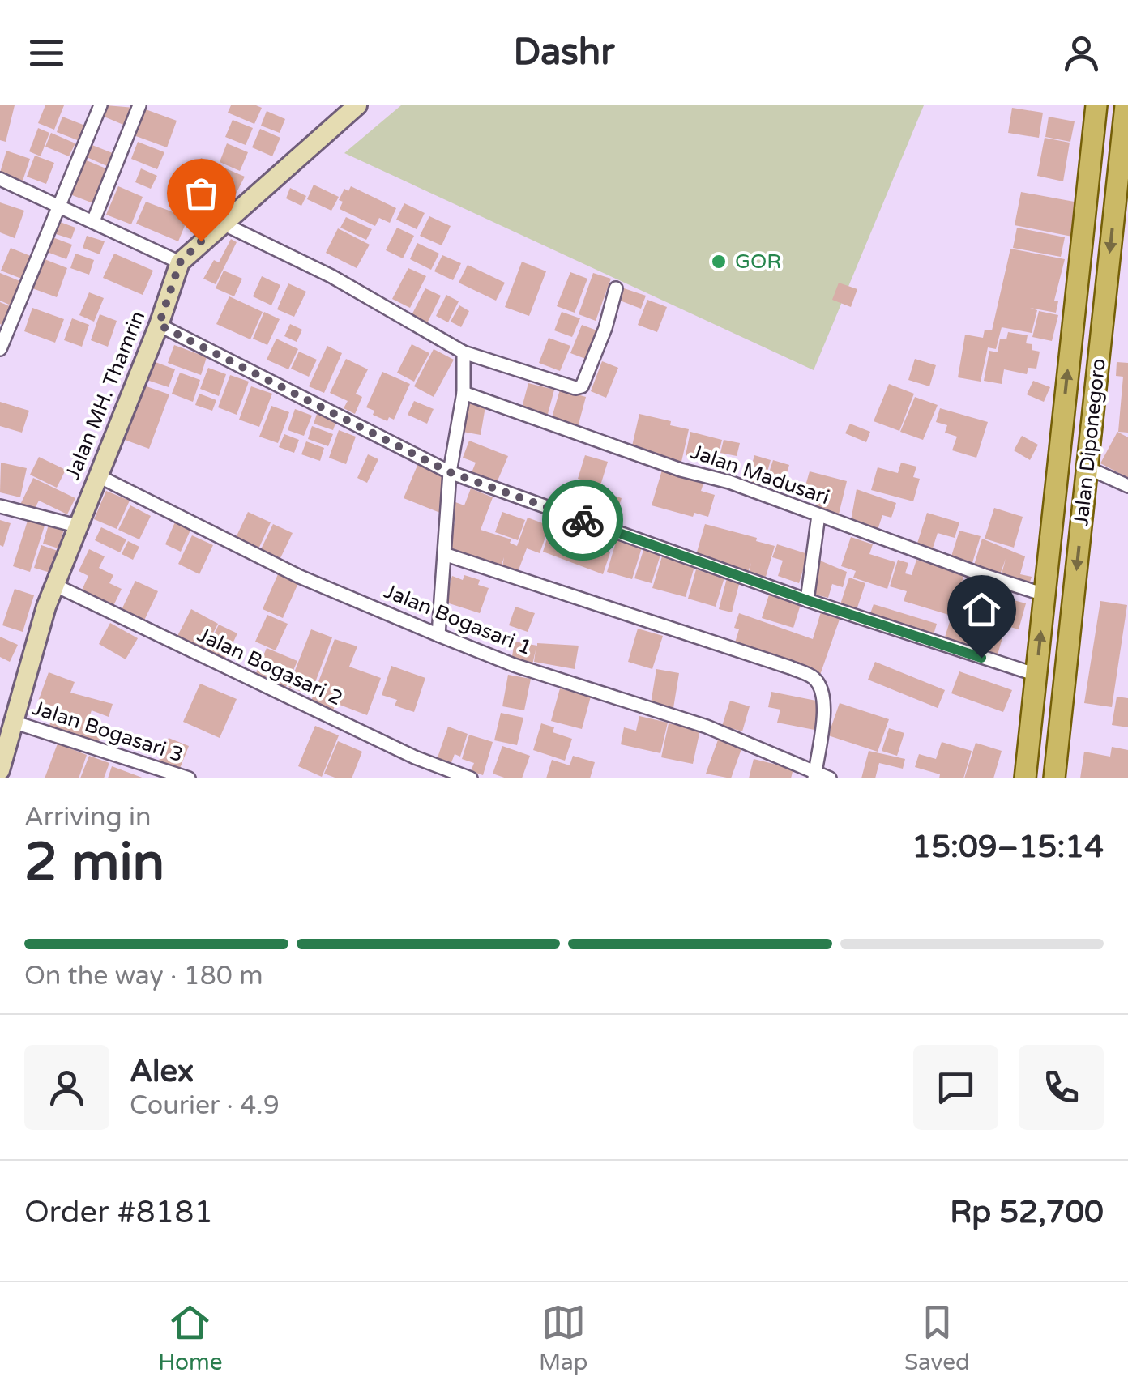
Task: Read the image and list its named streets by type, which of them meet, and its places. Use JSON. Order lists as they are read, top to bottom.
{
  "streets": {
    "main road": ["Jalan MH. Thamrin", "Jalan Diponegoro"],
    "street": [
      "Jalan Madusari",
      "Jalan Bogasari 1",
      "Jalan Bogasari 2",
      "Jalan Bogasari 3"
    ]
  },
  "crossings": [
    ["Jalan MH. Thamrin", "Jalan Bogasari 1"],
    ["Jalan MH. Thamrin", "Jalan Bogasari 2"],
    ["Jalan MH. Thamrin", "Jalan Bogasari 3"],
    ["Jalan Diponegoro", "Jalan Madusari"]
  ],
  "places": ["GOR"],
  "page": {
    "header": "Dashr",
    "heading": ["2 min", "Arriving in", "15:09–15:14"],
    "panel": [
      "Alex",
      "Courier · 4.9",
      "Order #8181",
      "Rp 52,700"
    ],
    "bar": "On the way · 180 m",
    "tabs": ["Home", "Map", "Saved"]
  }
}
